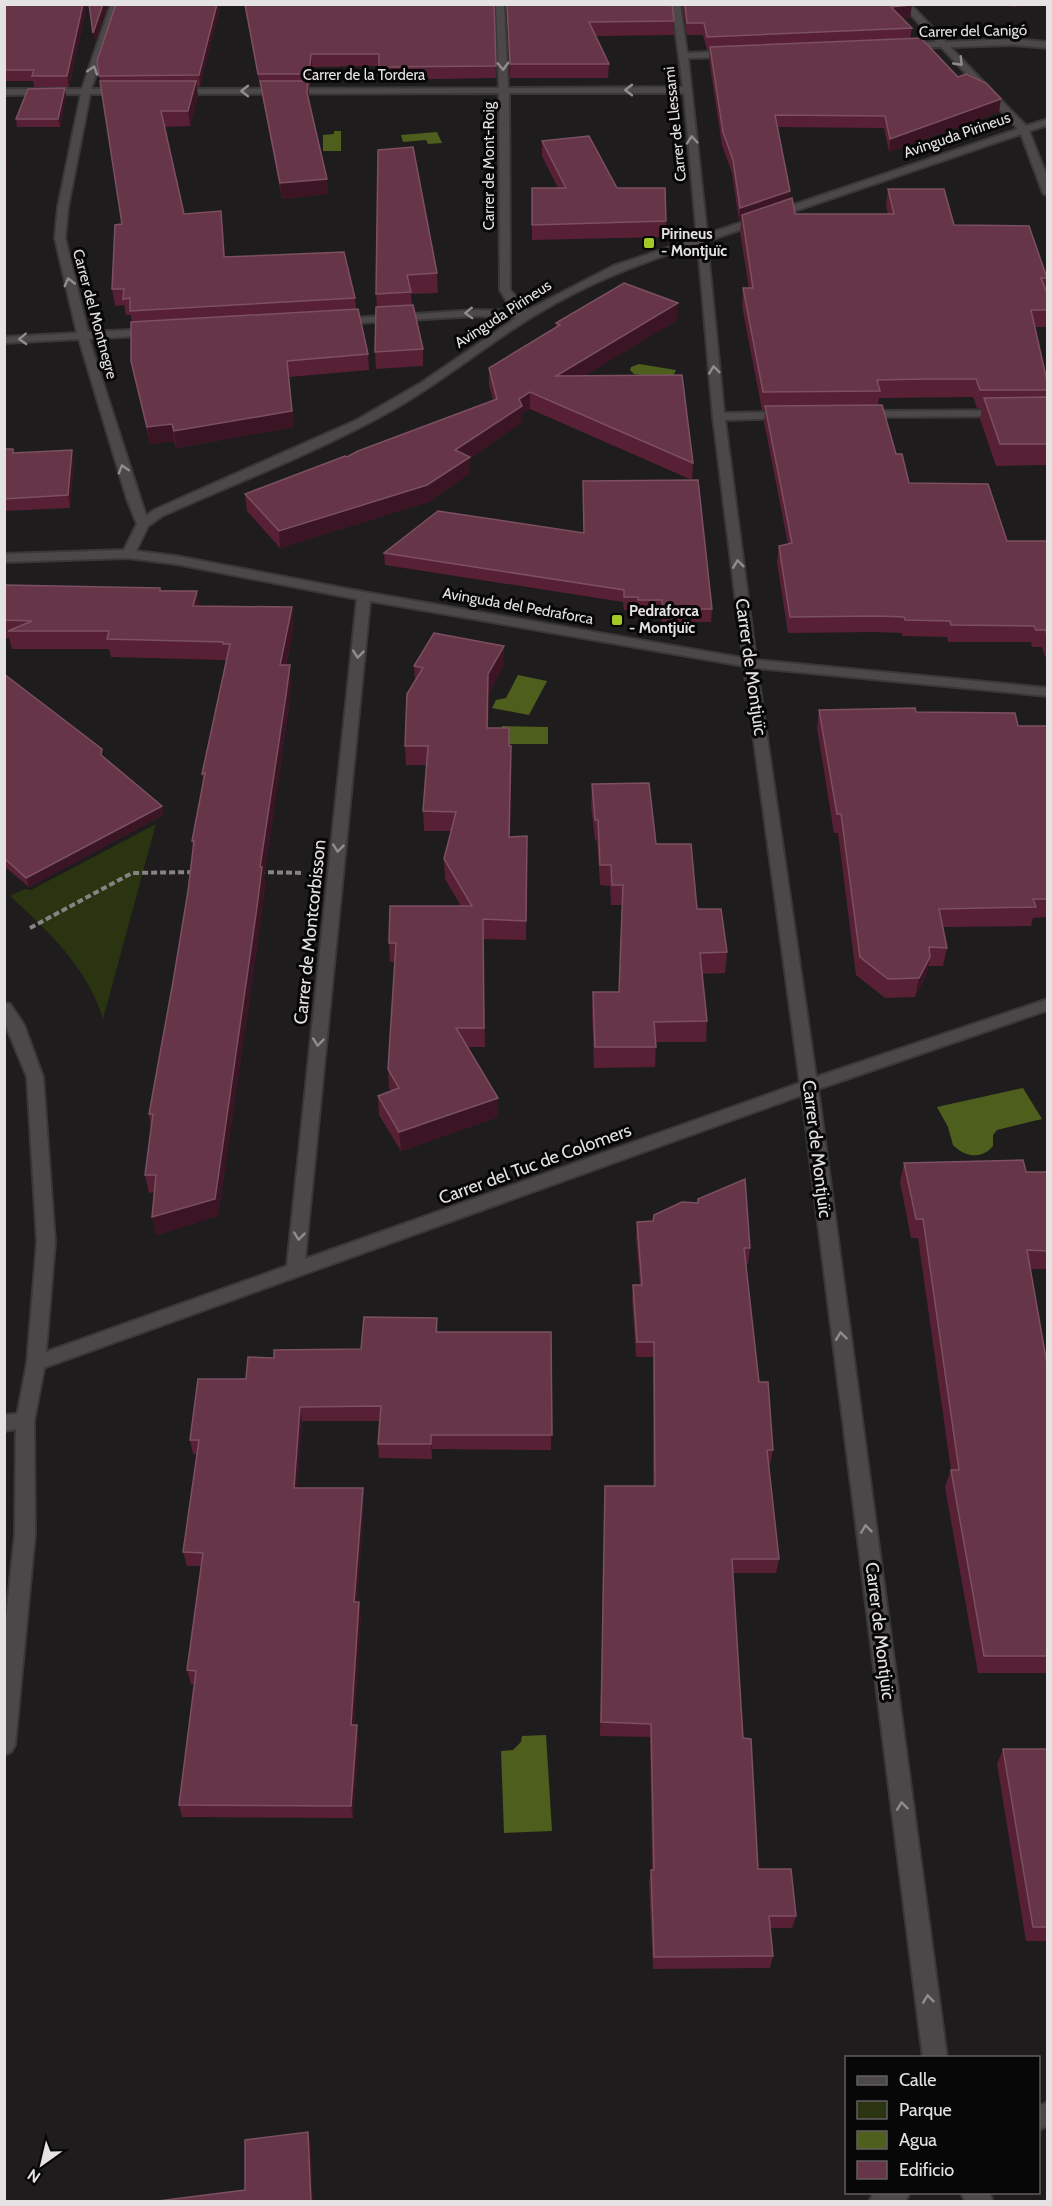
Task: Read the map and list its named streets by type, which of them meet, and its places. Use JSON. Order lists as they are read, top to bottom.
{
  "streets": {
    "street": [
      "Carrer del Canigó",
      "Carrer de la Tordera",
      "Carrer de Llessami",
      "Avinguda Pirineus",
      "Carrer de Mont-Roig",
      "Carrer del Montnegre",
      "Avinguda del Pedraforca",
      "Carrer de Montjuïc",
      "Carrer de Montcorbisson",
      "Carrer del Tuc de Colomers"
    ]
  },
  "crossings": [
    ["Carrer de la Tordera", "Carrer de Llessami"],
    ["Carrer de la Tordera", "Carrer de Mont-Roig"],
    ["Carrer de Llessami", "Avinguda Pirineus"],
    ["Carrer de Llessami", "Carrer de Montjuïc"],
    ["Avinguda Pirineus", "Carrer de Mont-Roig"],
    ["Avinguda Pirineus", "Carrer del Montnegre"],
    ["Avinguda Pirineus", "Carrer de Montjuïc"],
    ["Avinguda del Pedraforca", "Carrer de Montjuïc"],
    ["Avinguda del Pedraforca", "Carrer de Montcorbisson"],
    ["Carrer de Montjuïc", "Carrer del Tuc de Colomers"],
    ["Carrer de Montcorbisson", "Carrer del Tuc de Colomers"]
  ],
  "one_way": [
    "Carrer de la Tordera",
    "Carrer de Llessami",
    "Carrer del Montnegre",
    "Carrer de Montjuïc",
    "Carrer de Montcorbisson"
  ],
  "places": {
    "transit": ["Pirineus - Montjuïc", "Pedraforca - Montjuïc"]
  },
  "legend": [
    "Calle",
    "Parque",
    "Agua",
    "Edificio"
  ],
  "north": "bottom left"
}
